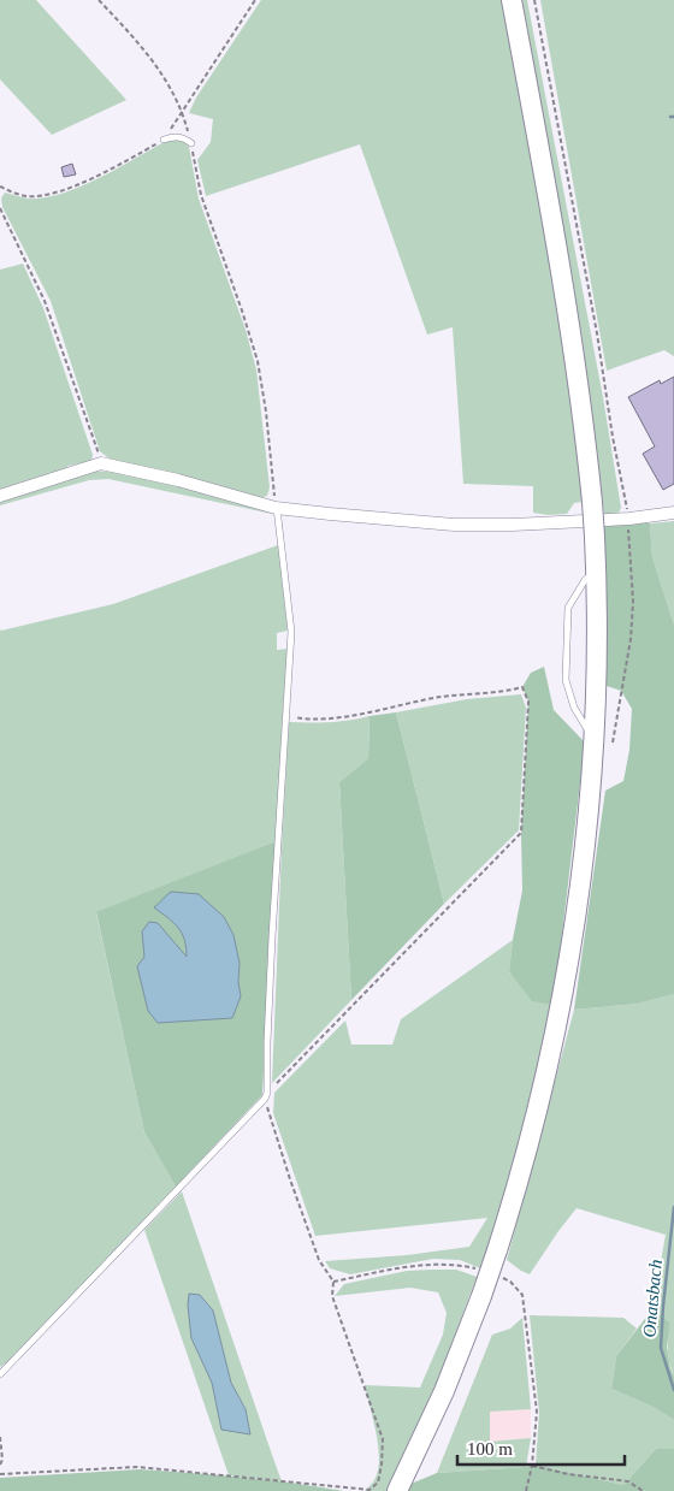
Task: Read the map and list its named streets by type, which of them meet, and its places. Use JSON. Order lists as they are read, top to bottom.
{
  "water": ["Onatsbach"],
  "scale_bar": "100 m"
}
